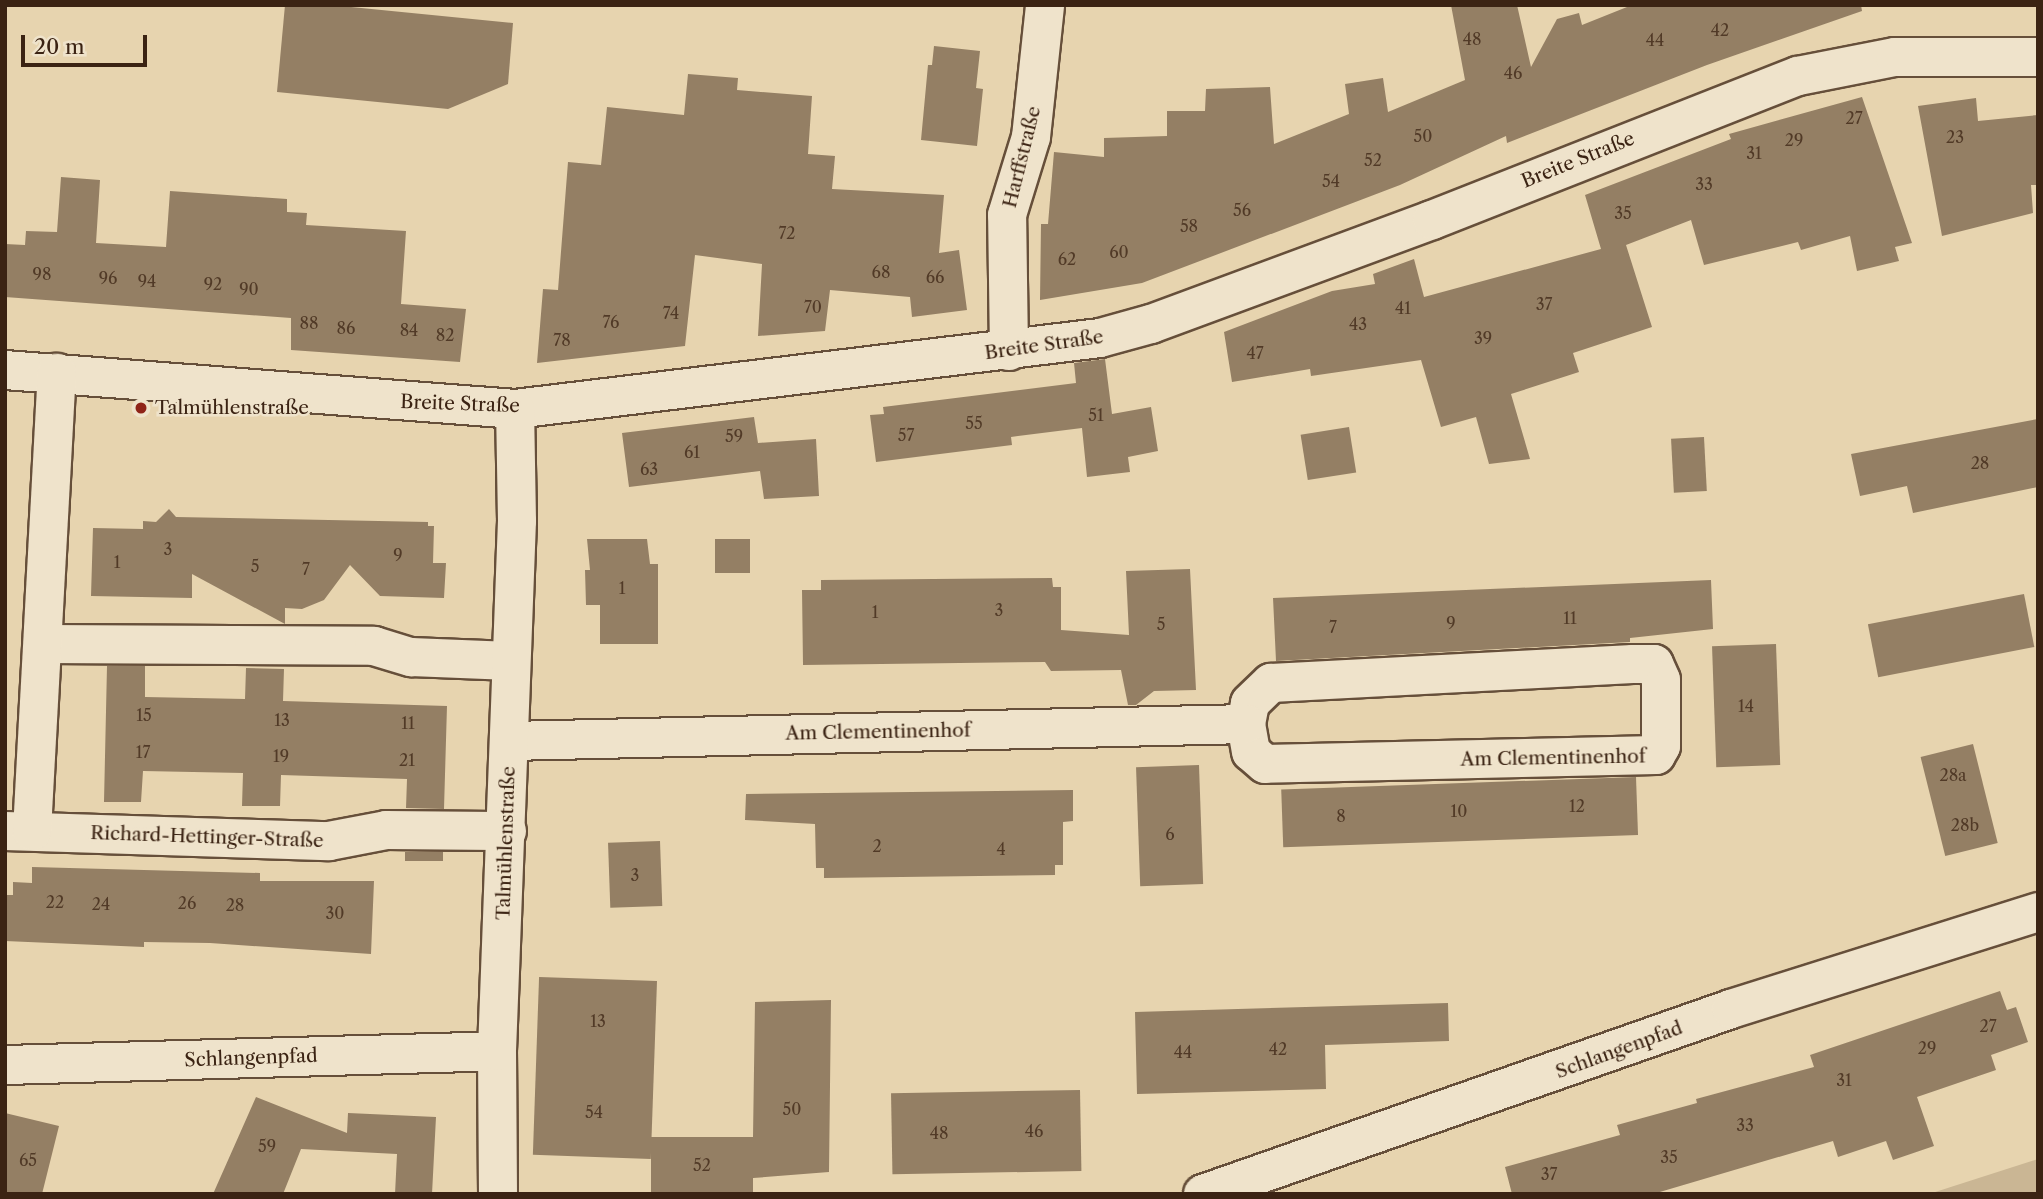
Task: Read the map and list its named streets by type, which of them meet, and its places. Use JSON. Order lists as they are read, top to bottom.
{
  "streets": {
    "street": [
      "Harffstraße",
      "Breite Straße",
      "Am Clementinenhof",
      "Richard-Hettinger-Straße",
      "Talmühlenstraße",
      "Schlangenpfad"
    ]
  },
  "crossings": [
    ["Harffstraße", "Breite Straße"],
    ["Breite Straße", "Richard-Hettinger-Straße"],
    ["Breite Straße", "Talmühlenstraße"],
    ["Am Clementinenhof", "Talmühlenstraße"],
    ["Richard-Hettinger-Straße", "Talmühlenstraße"],
    ["Talmühlenstraße", "Schlangenpfad"]
  ],
  "places": ["Talmühlenstraße"],
  "house_numbers": [
    "42",
    "48",
    "44",
    "46",
    "27",
    "50",
    "23",
    "29",
    "31",
    "52",
    "54",
    "33",
    "56",
    "35",
    "58",
    "72",
    "60",
    "62",
    "68",
    "98",
    "66",
    "96",
    "94",
    "92",
    "90",
    "37",
    "70",
    "41",
    "74",
    "76",
    "88",
    "43",
    "86",
    "84",
    "82",
    "39",
    "78",
    "47",
    "51",
    "55",
    "57",
    "59",
    "61",
    "28",
    "63",
    "3",
    "9",
    "1",
    "5",
    "7",
    "1",
    "3",
    "1",
    "11",
    "9",
    "5",
    "7",
    "14",
    "15",
    "13",
    "11",
    "17",
    "19",
    "21",
    "28a",
    "12",
    "10",
    "8",
    "28b",
    "6",
    "2",
    "4",
    "3",
    "22",
    "26",
    "24",
    "28",
    "30",
    "13",
    "27",
    "29",
    "42",
    "44",
    "31",
    "50",
    "54",
    "33",
    "46",
    "48",
    "59",
    "35",
    "65",
    "52",
    "37"
  ],
  "scale_bar": "20 m"
}
